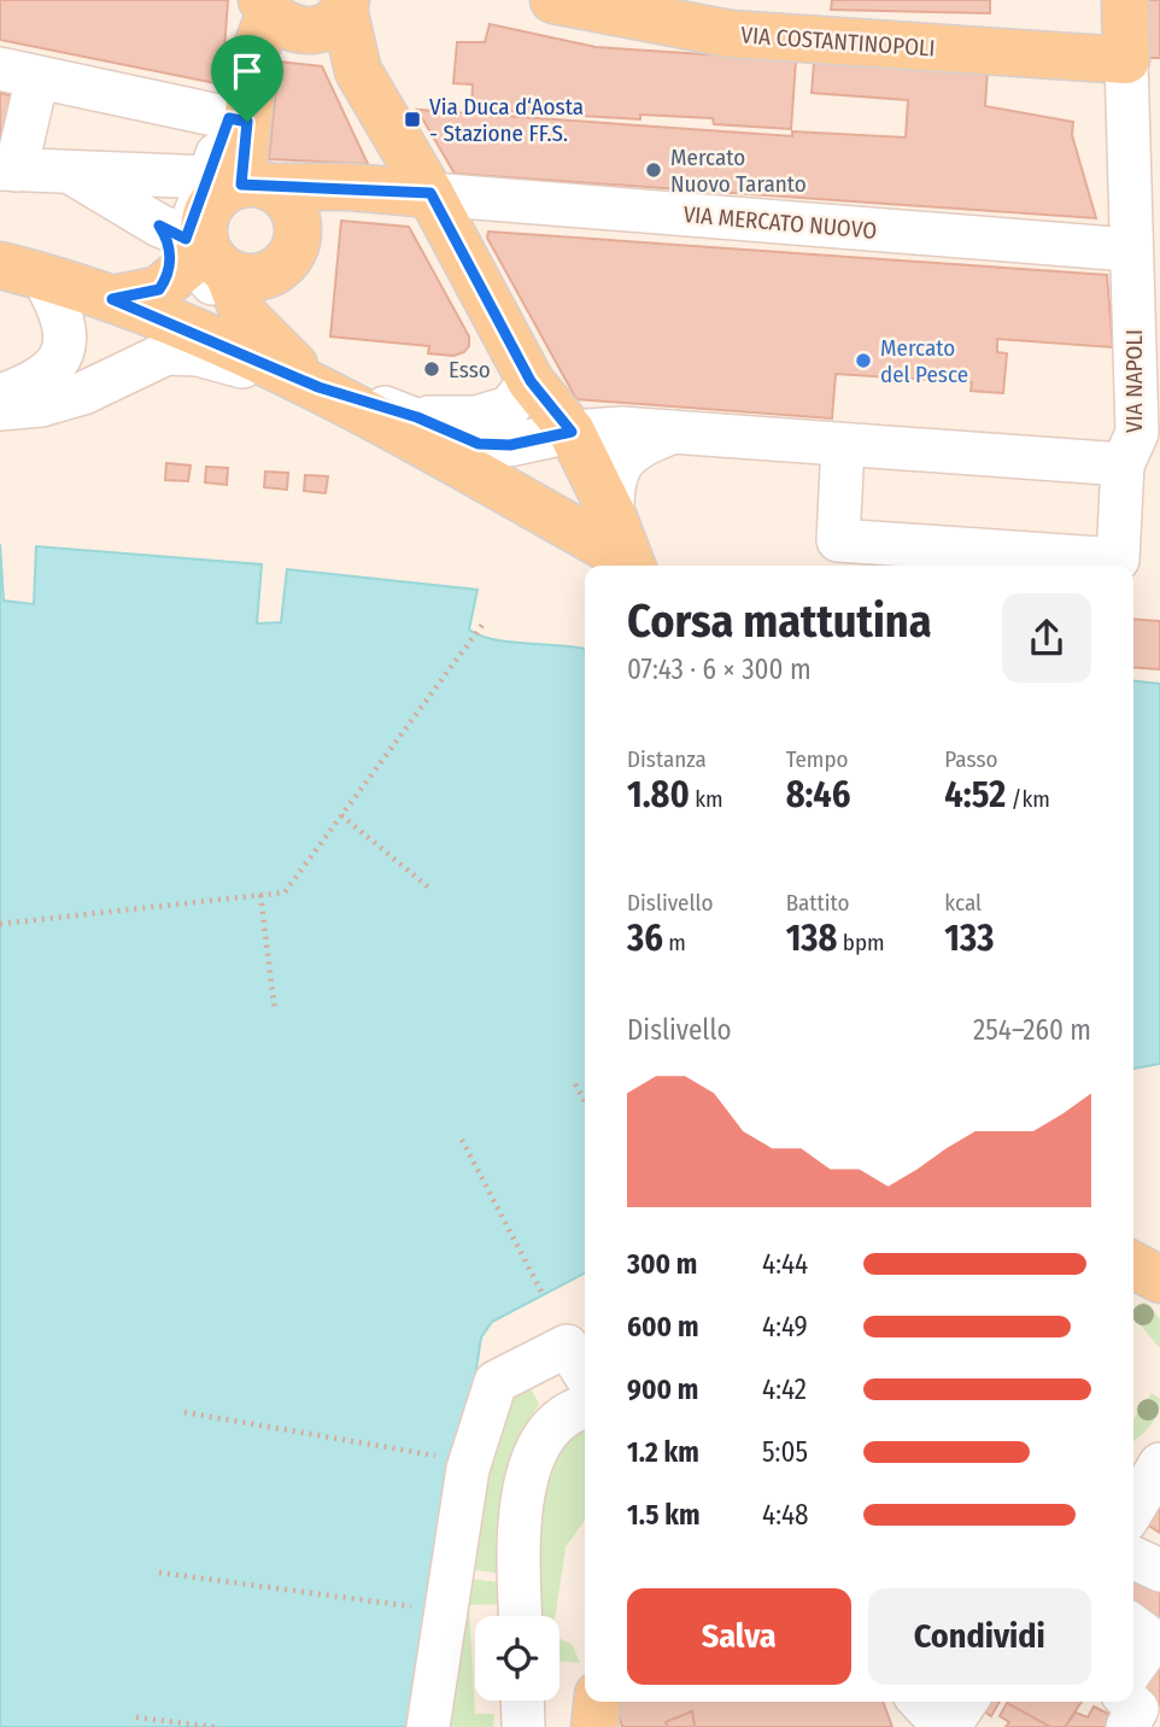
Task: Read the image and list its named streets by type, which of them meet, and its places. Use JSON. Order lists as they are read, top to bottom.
{
  "streets": {
    "main road": ["VIA COSTANTINOPOLI", "VIA NAPOLI"],
    "street": ["VIA MERCATO NUOVO"]
  },
  "crossings": [
    ["VIA COSTANTINOPOLI", "VIA NAPOLI"],
    ["VIA MERCATO NUOVO", "VIA NAPOLI"]
  ],
  "places": {
    "transit": ["Via Duca d‘Aosta - Stazione FF.S."],
    "other": ["Mercato Nuovo Taranto", "Mercato del Pesce", "Esso"]
  },
  "page": {
    "heading": ["Corsa mattutina", "07:43 · 6 × 300 m"],
    "stats": [
      ["Distanza", "1.80 km"],
      ["Tempo", "8:46"],
      ["Passo", "4:52 /km"],
      ["Dislivello", "36 m"],
      ["Battito", "138 bpm"],
      ["kcal", "133"]
    ],
    "chart": ["Dislivello", "254–260 m"],
    "list": [
      {
        "name": "300 m",
        "note": "4:44"
      },
      {
        "name": "600 m",
        "note": "4:49"
      },
      {
        "name": "900 m",
        "note": "4:42"
      },
      {
        "name": "1.2 km",
        "note": "5:05"
      },
      {
        "name": "1.5 km",
        "note": "4:48"
      }
    ],
    "buttons": ["Salva", "Condividi"]
  }
}
